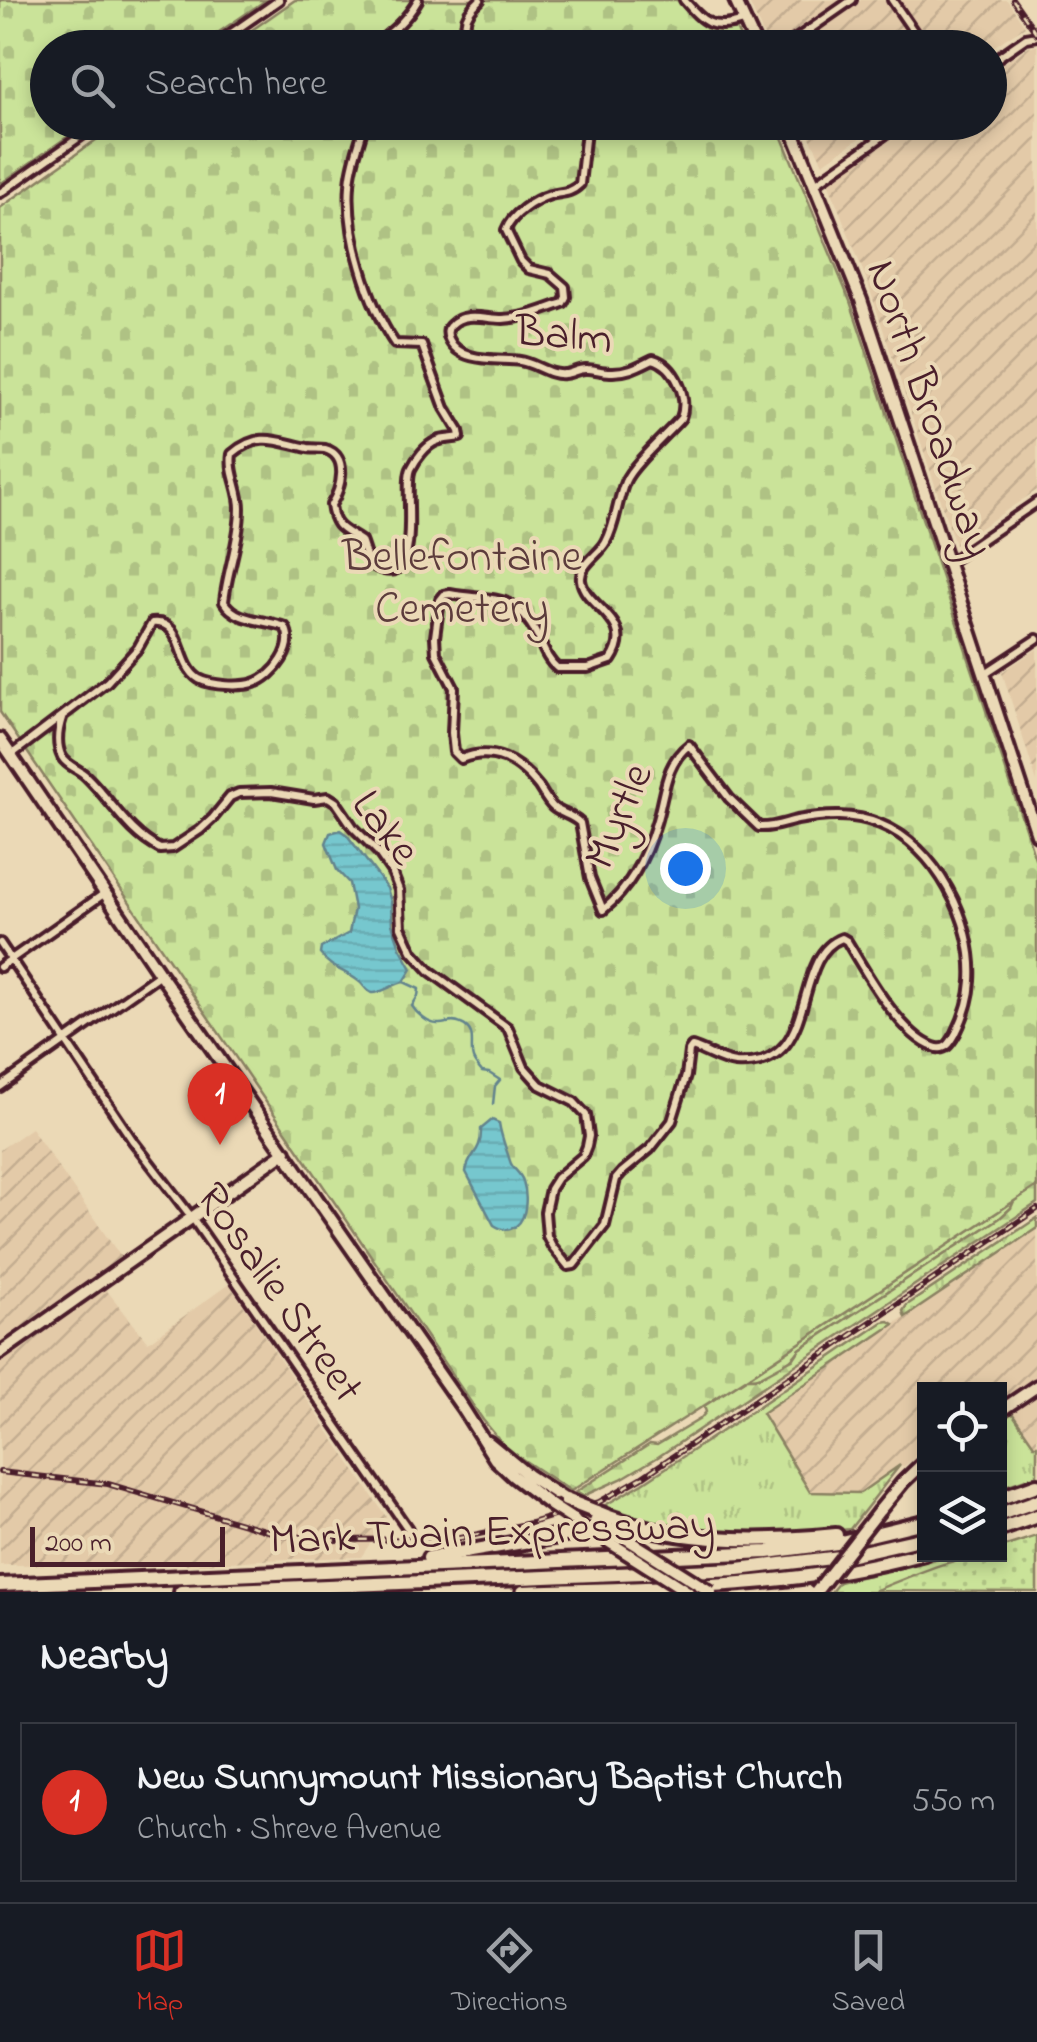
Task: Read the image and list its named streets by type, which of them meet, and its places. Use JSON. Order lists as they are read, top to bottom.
{
  "streets": {
    "highway": ["Mark Twain Expressway"],
    "main road": ["North Broadway"],
    "street": [
      "Balm",
      "Myrtle",
      "Lake",
      "Rosalie Street"
    ]
  },
  "crossings": [
    ["Balm", "Myrtle"],
    ["Myrtle", "Lake"]
  ],
  "parks": ["Bellefontaine Cemetery"],
  "scale_bar": "200 m",
  "page": {
    "search": "Search here",
    "pins": "1",
    "scale": "200 m",
    "heading": "Nearby",
    "list": [
      {
        "mark": "1",
        "name": "New Sunnymount Missionary Baptist Church",
        "note": "Church · Shreve Avenue",
        "value": "550 m"
      }
    ],
    "nav": ["Map", "Directions", "Saved"]
  }
}
